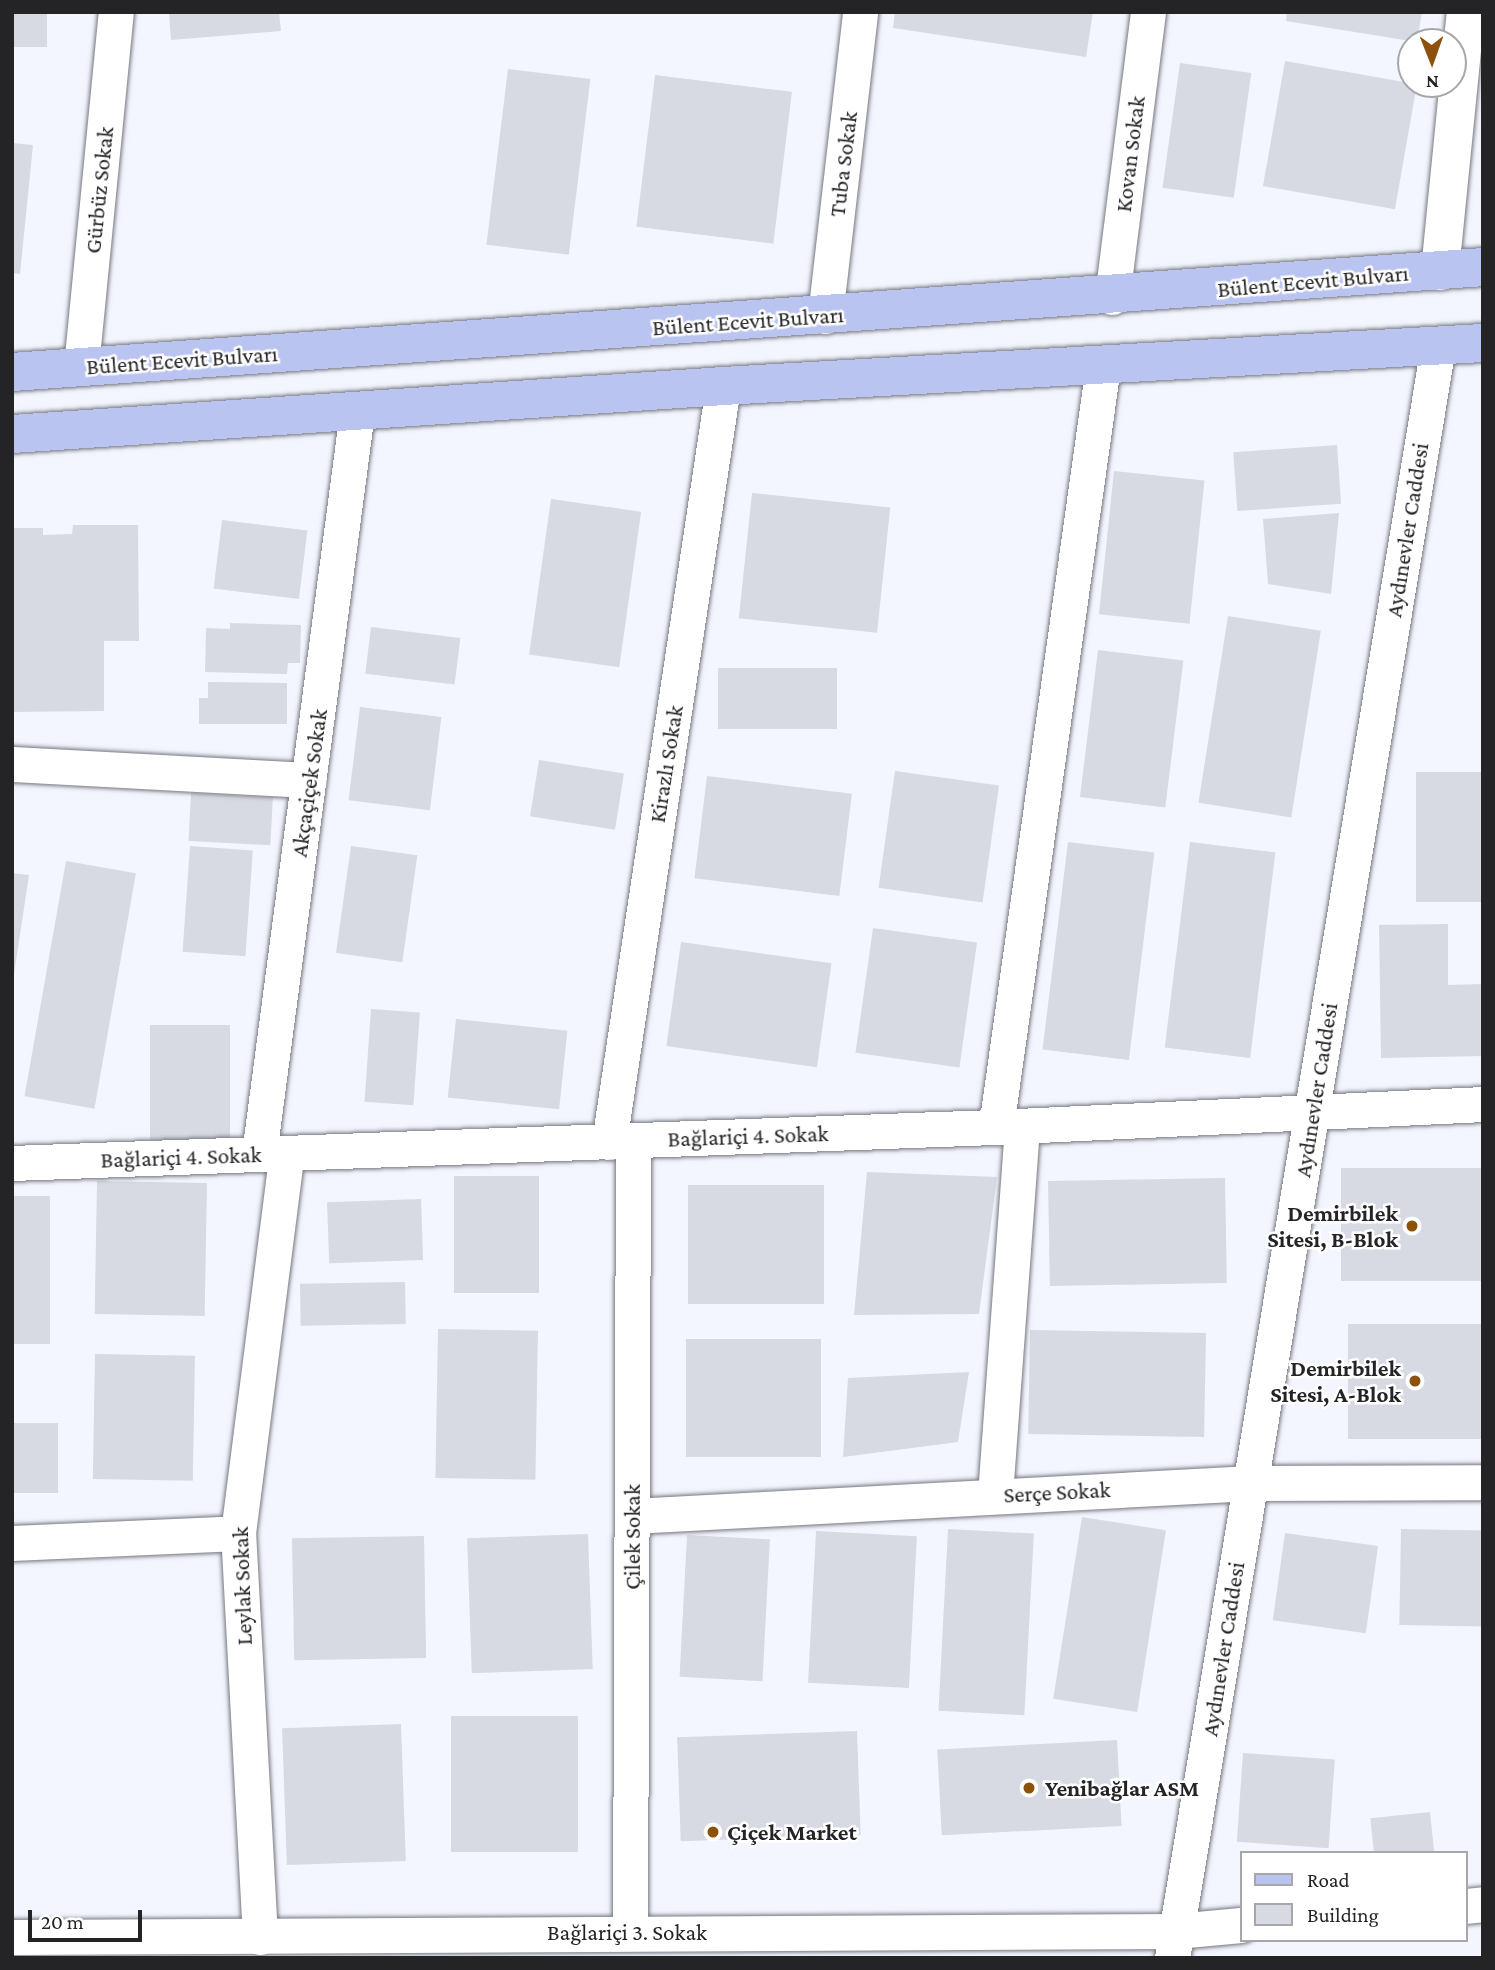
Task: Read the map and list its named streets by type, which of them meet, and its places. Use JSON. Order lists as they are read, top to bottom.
{
  "streets": {
    "main road": ["Bülent Ecevit Bulvarı"],
    "street": [
      "Kovan Sokak",
      "Tuba Sokak",
      "Gürbüz Sokak",
      "Aydınevler Caddesi",
      "Kirazlı Sokak",
      "Akçaçiçek Sokak",
      "Bağlariçi 4. Sokak",
      "Serçe Sokak",
      "Çilek Sokak",
      "Leylak Sokak",
      "Bağlariçi 3. Sokak"
    ]
  },
  "crossings": [
    ["Kovan Sokak", "Bülent Ecevit Bulvarı"],
    ["Tuba Sokak", "Bülent Ecevit Bulvarı"],
    ["Gürbüz Sokak", "Bülent Ecevit Bulvarı"],
    ["Aydınevler Caddesi", "Bağlariçi 4. Sokak"],
    ["Aydınevler Caddesi", "Serçe Sokak"],
    ["Aydınevler Caddesi", "Bağlariçi 3. Sokak"],
    ["Kirazlı Sokak", "Bağlariçi 4. Sokak"],
    ["Kirazlı Sokak", "Çilek Sokak"],
    ["Akçaçiçek Sokak", "Bağlariçi 4. Sokak"],
    ["Akçaçiçek Sokak", "Leylak Sokak"],
    ["Bağlariçi 4. Sokak", "Çilek Sokak"],
    ["Bağlariçi 4. Sokak", "Leylak Sokak"],
    ["Serçe Sokak", "Çilek Sokak"],
    ["Çilek Sokak", "Bağlariçi 3. Sokak"],
    ["Leylak Sokak", "Bağlariçi 3. Sokak"]
  ],
  "places": [
    "Demirbilek Sitesi, B-Blok",
    "Demirbilek Sitesi, A-Blok",
    "Yenibağlar ASM",
    "Çiçek Market"
  ],
  "legend": ["Road", "Building"],
  "scale_bar": "20 m",
  "north": "bottom"
}
